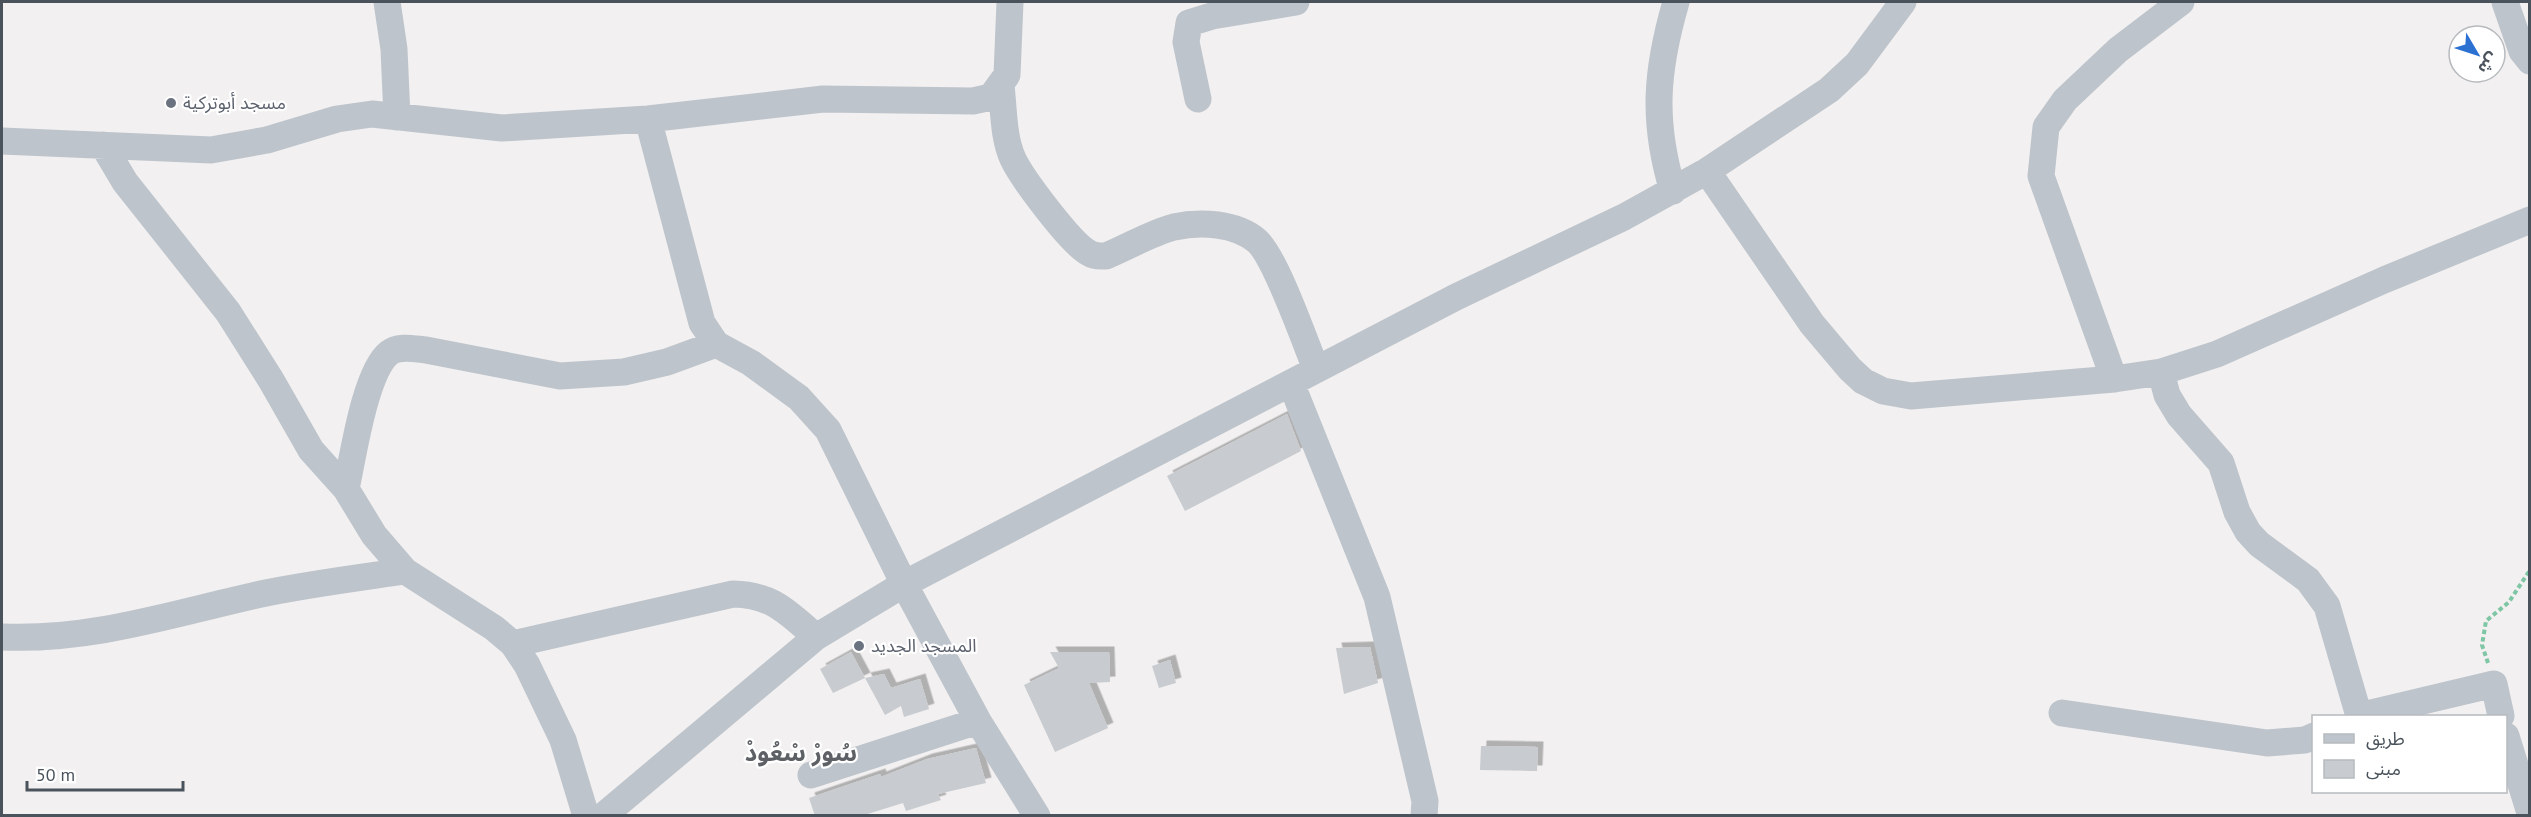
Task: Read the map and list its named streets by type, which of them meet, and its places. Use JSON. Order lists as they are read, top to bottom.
{
  "districts": ["سُورْ سْعُودْ"],
  "places": ["مسجد أبوتركية", "المسجد الجديد"],
  "legend": ["طريق", "مبنى"],
  "scale_bar": "50 m",
  "north": "bottom right"
}
